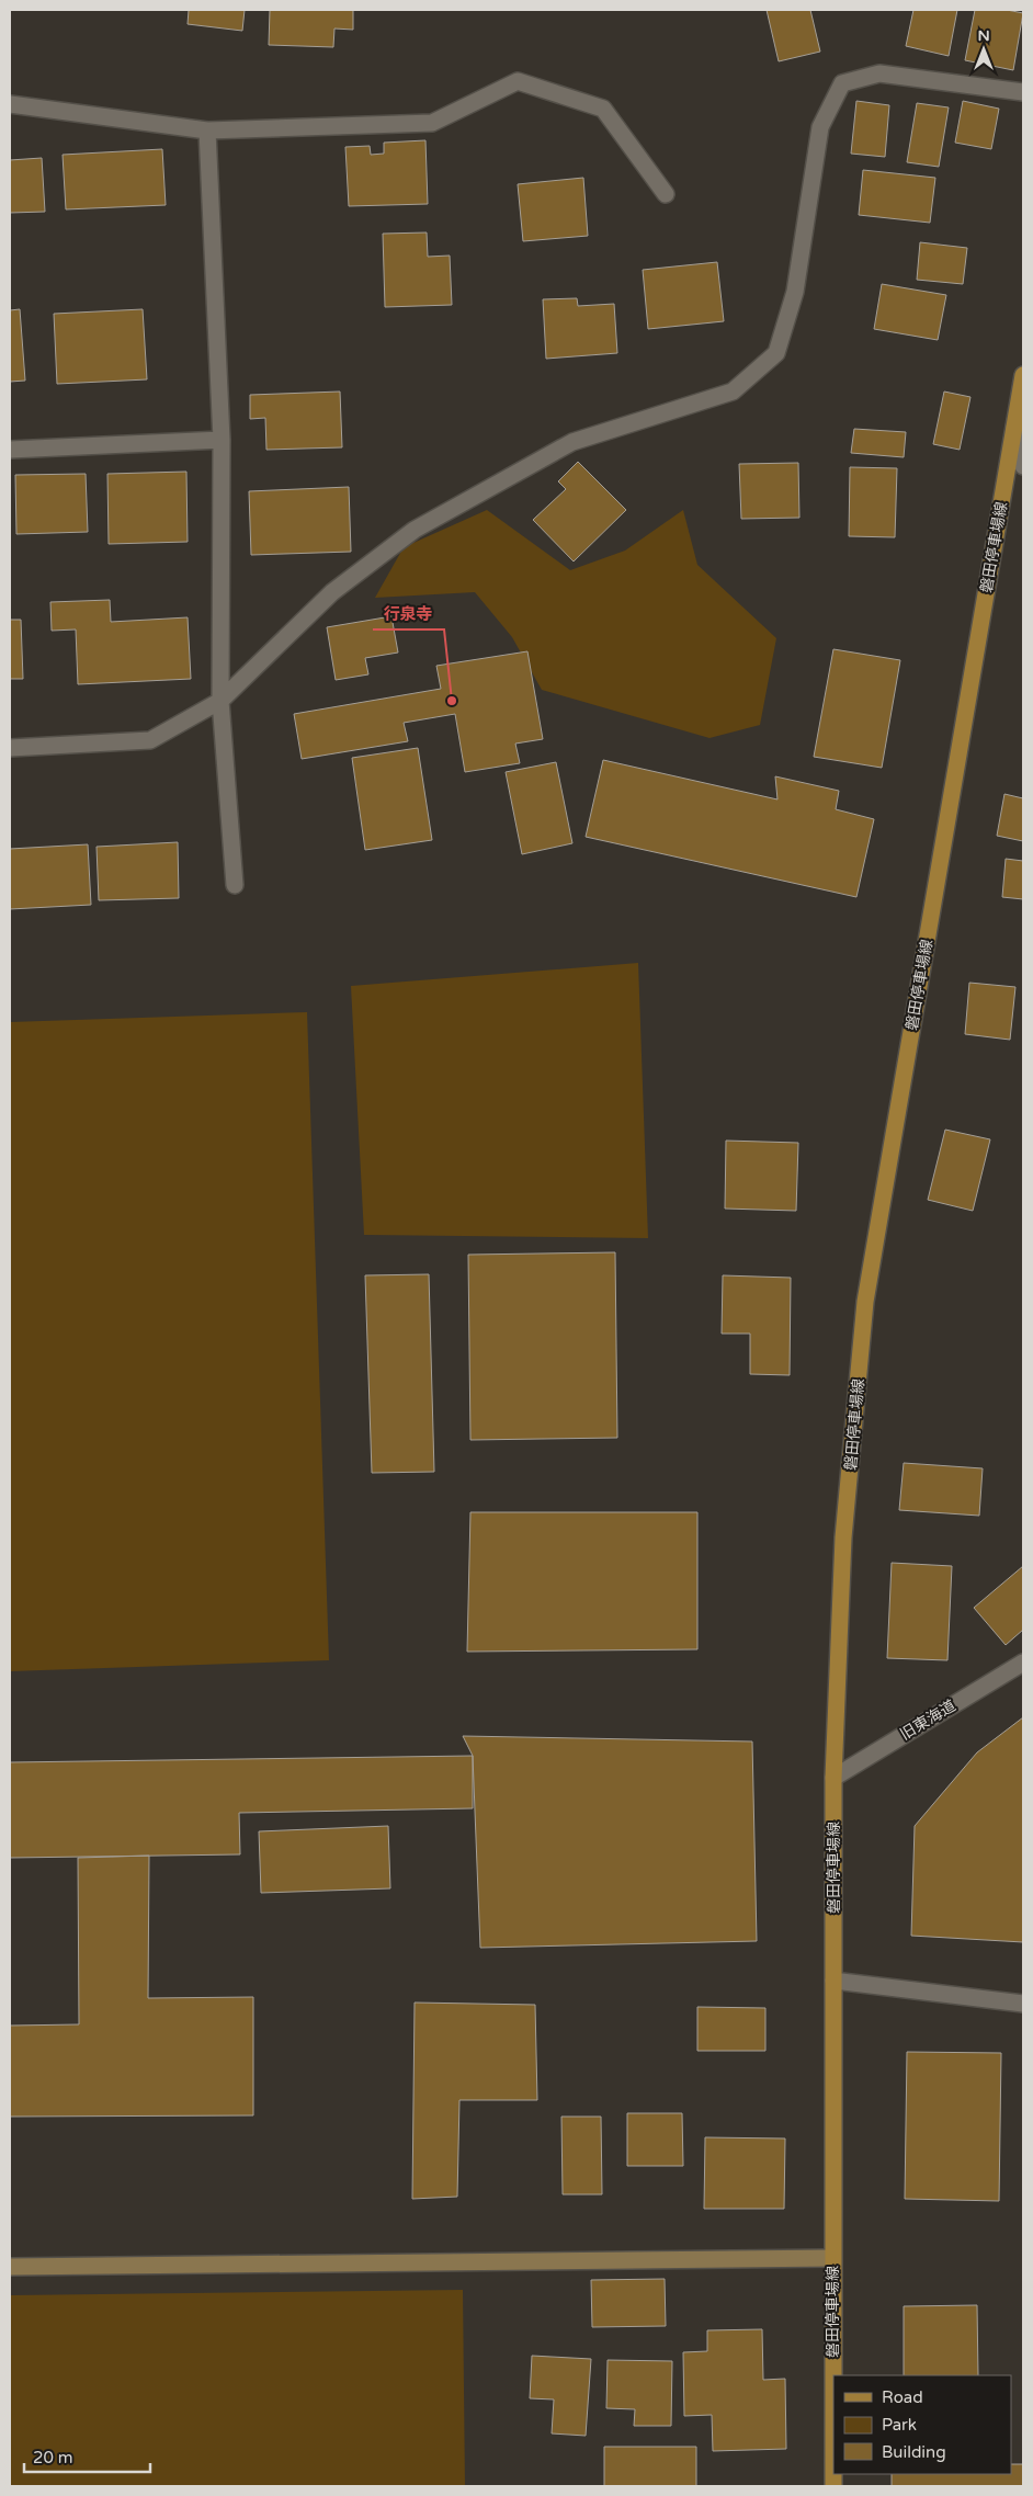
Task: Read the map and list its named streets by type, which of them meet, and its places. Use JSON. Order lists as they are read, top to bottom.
{
  "streets": {
    "main road": ["磐田停車場線"],
    "street": ["旧東海道"]
  },
  "crossings": [
    ["磐田停車場線", "旧東海道"]
  ],
  "places": ["行泉寺"],
  "legend": ["Road", "Park", "Building"],
  "scale_bar": "20 m",
  "north": "top"
}
